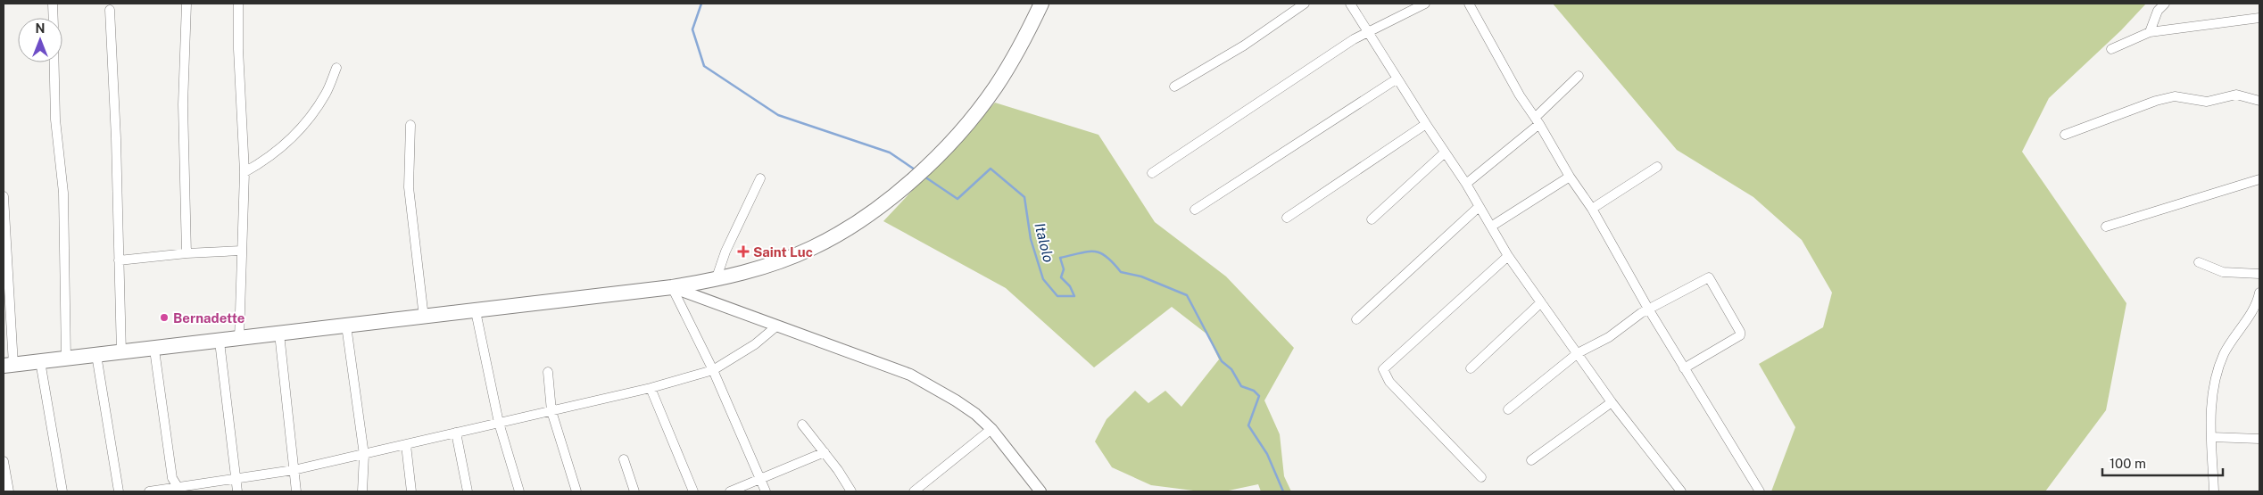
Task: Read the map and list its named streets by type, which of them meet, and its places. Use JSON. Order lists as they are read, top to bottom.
{
  "water": ["Italolo"],
  "places": {
    "health": ["Saint Luc"],
    "other": ["Bernadette"]
  },
  "scale_bar": "100 m",
  "north": "top"
}
